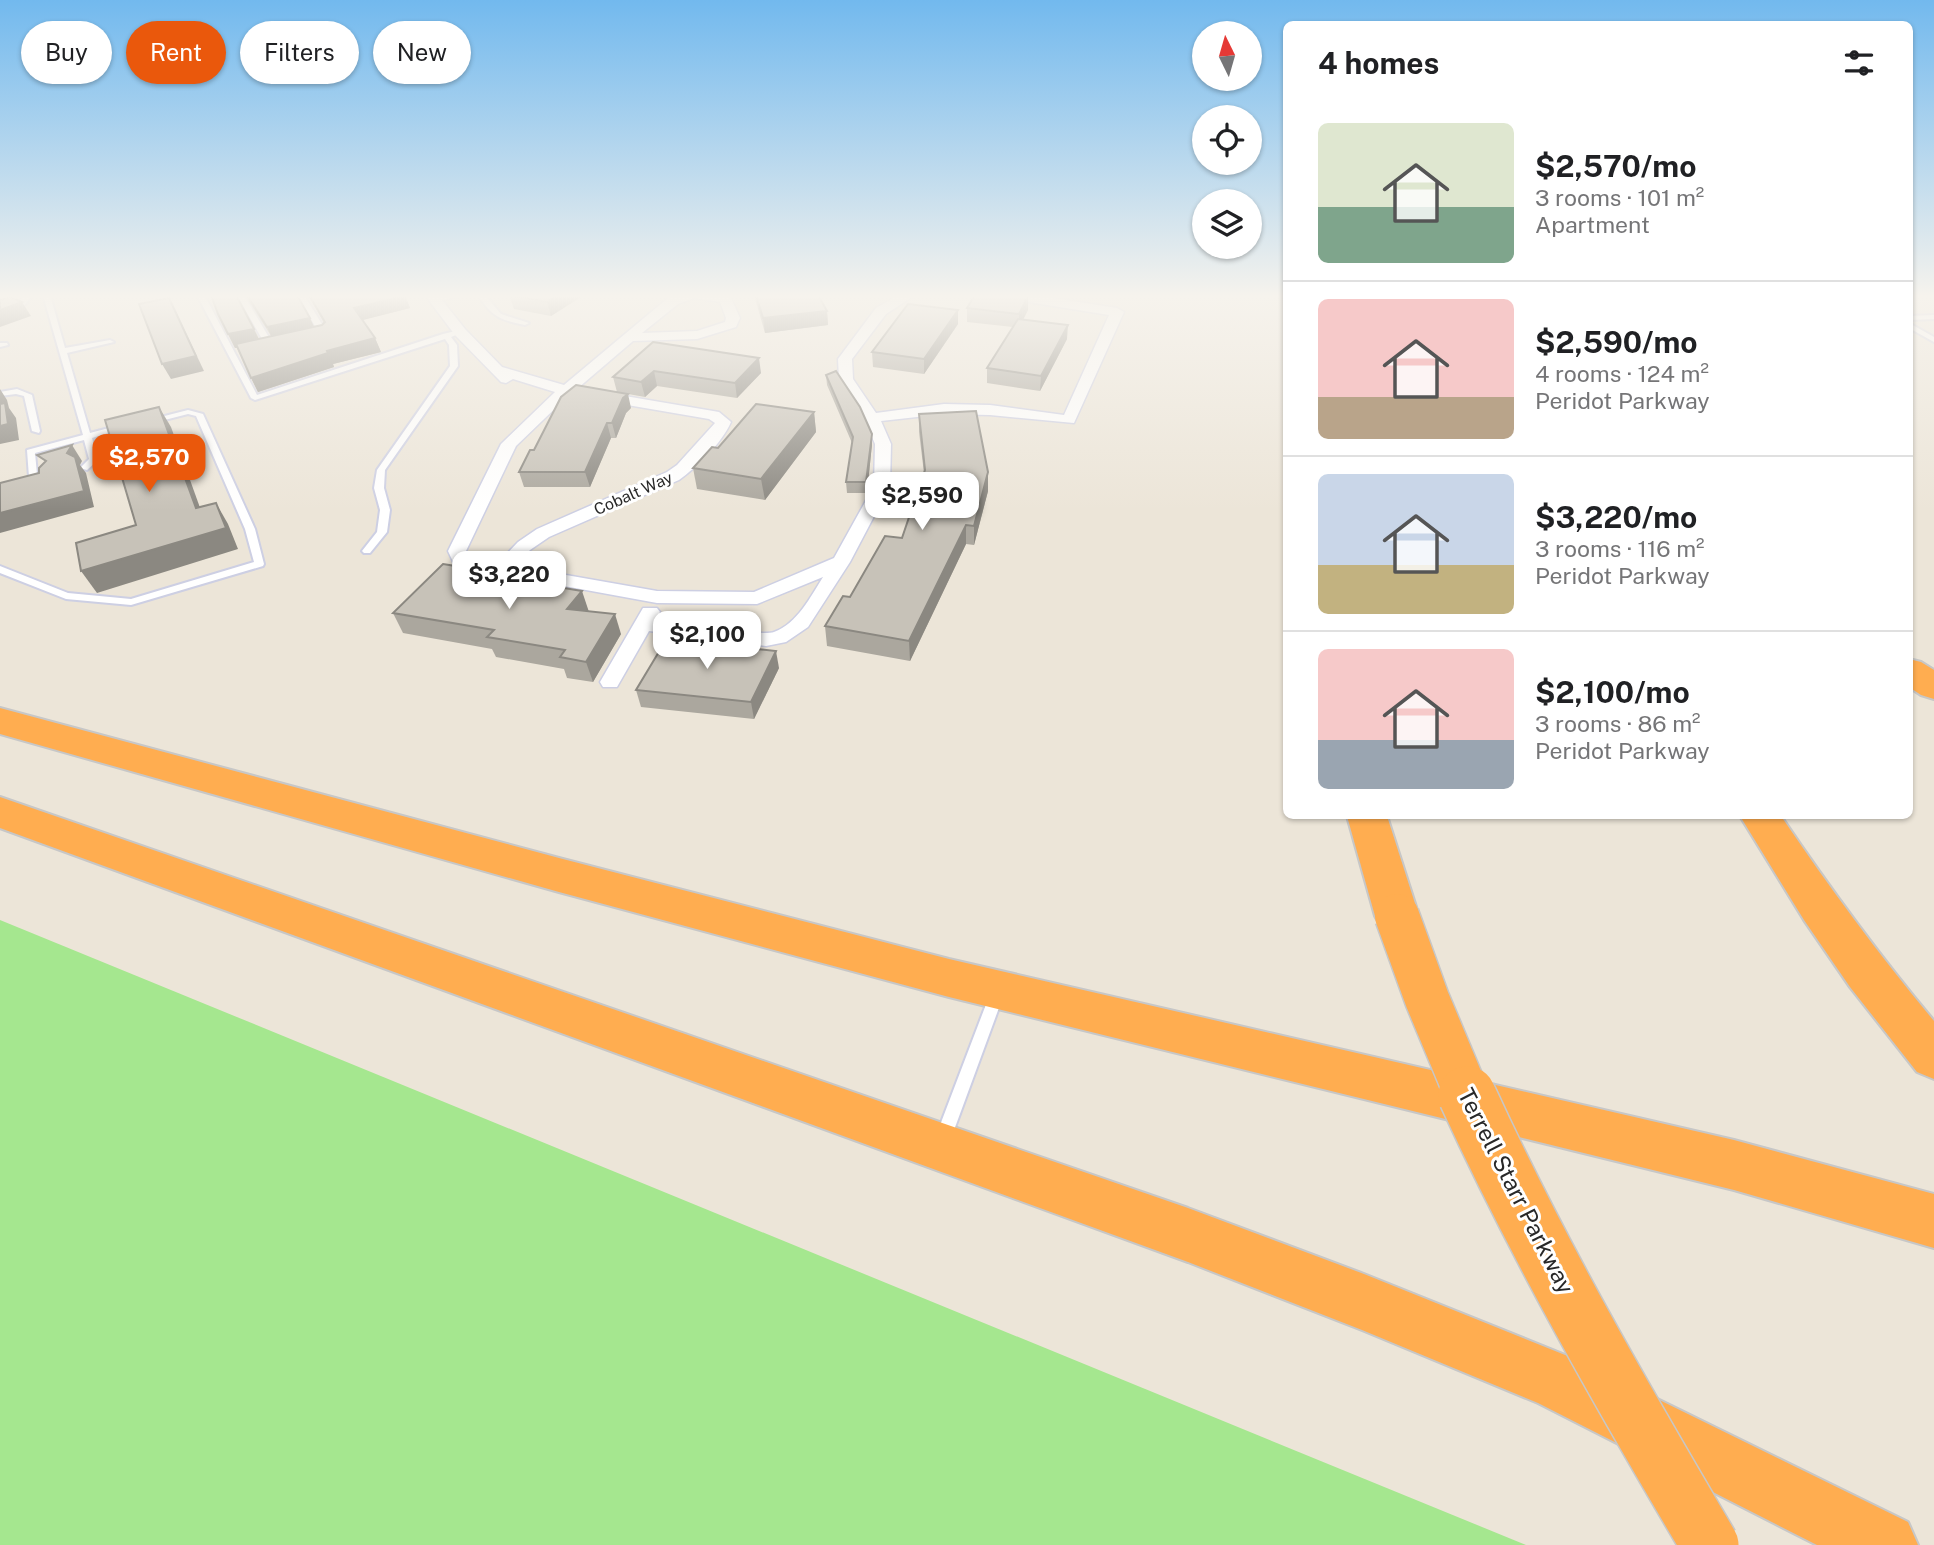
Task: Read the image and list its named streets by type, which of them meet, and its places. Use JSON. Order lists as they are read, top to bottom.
{
  "streets": {
    "highway": ["Terrell Starr Parkway"],
    "street": ["Cobalt Way"]
  },
  "north": "top",
  "page": {
    "chip": [
      "Buy",
      "Rent",
      "Filters",
      "New"
    ],
    "heading": "4 homes",
    "list": [
      {
        "name": "$2,570/mo",
        "note": "3 rooms · 101 m² · Apartment"
      },
      {
        "name": "$2,590/mo",
        "note": "4 rooms · 124 m² · Peridot Parkway"
      },
      {
        "name": "$3,220/mo",
        "note": "3 rooms · 116 m² · Peridot Parkway"
      },
      {
        "name": "$2,100/mo",
        "note": "3 rooms · 86 m² · Peridot Parkway"
      }
    ],
    "price": [
      "$2,570",
      "$2,590",
      "$3,220",
      "$2,100"
    ]
  }
}
